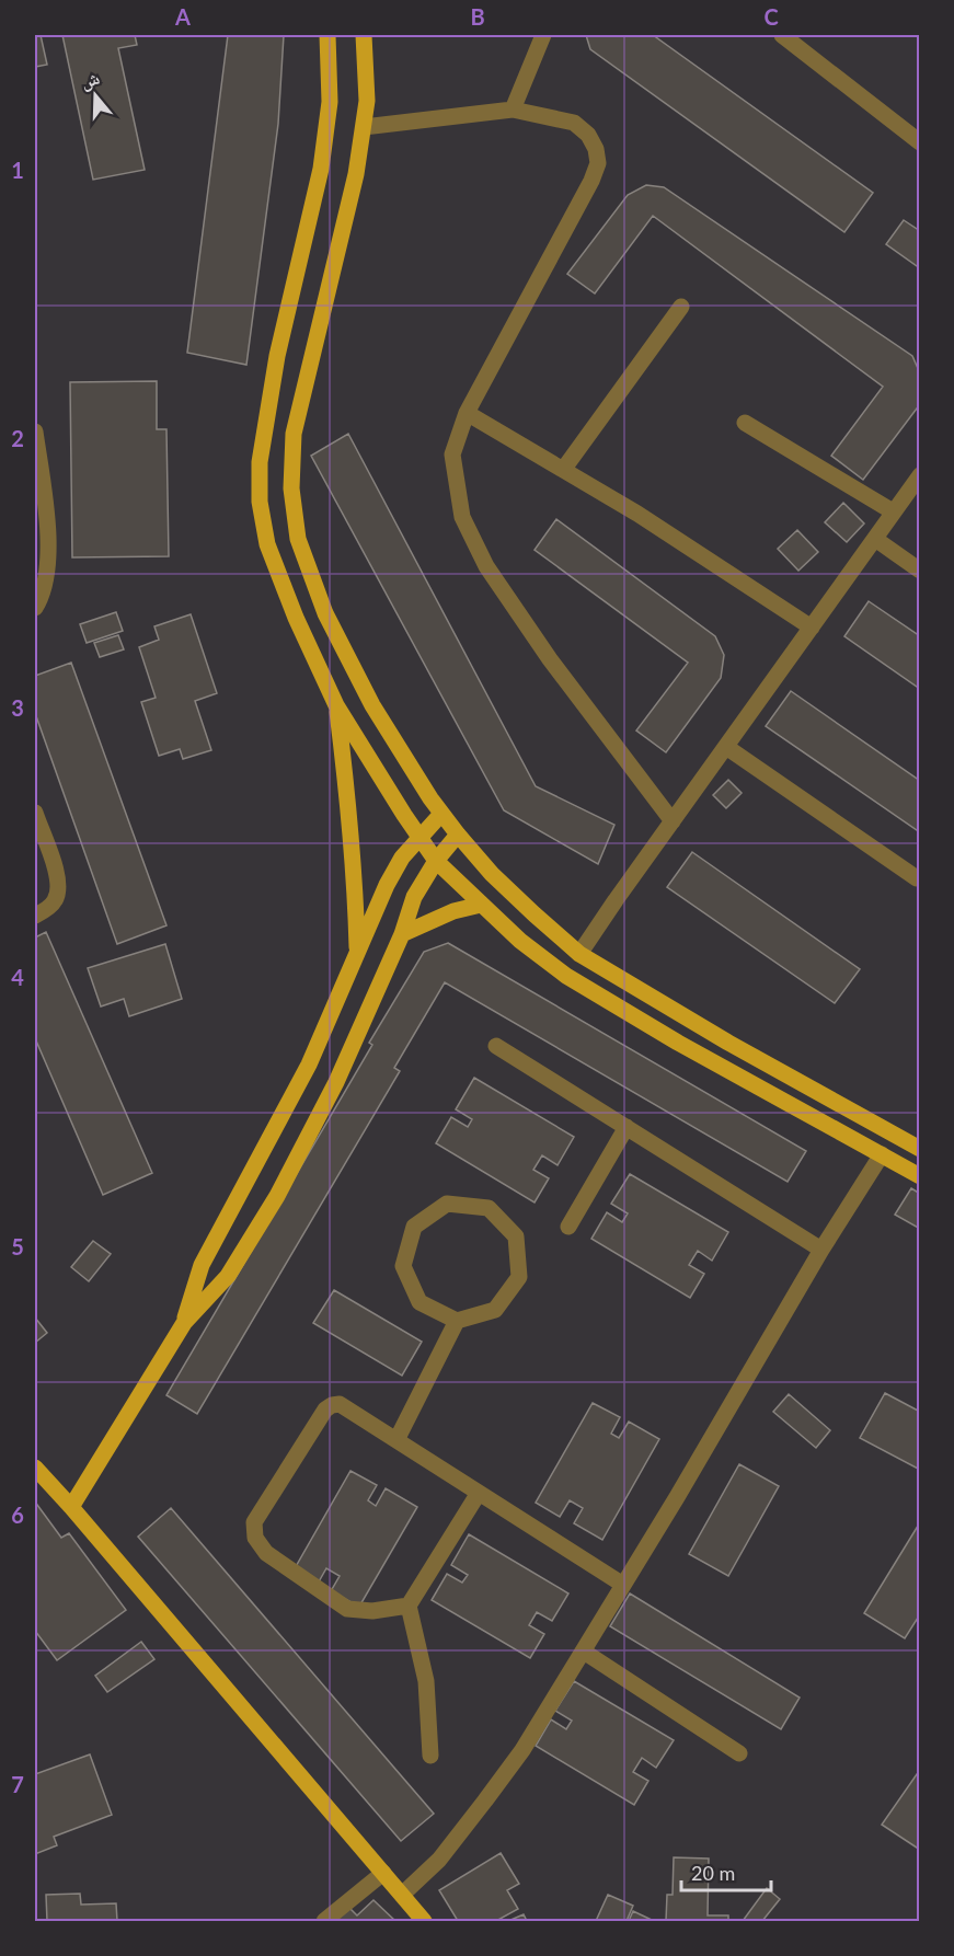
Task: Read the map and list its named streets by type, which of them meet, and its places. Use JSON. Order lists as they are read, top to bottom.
{
  "scale_bar": "20 m",
  "north": "top",
  "grid": {
    "columns": ["A", "B", "C"],
    "rows": [
      "1",
      "2",
      "3",
      "4",
      "5",
      "6",
      "7"
    ]
  }
}
